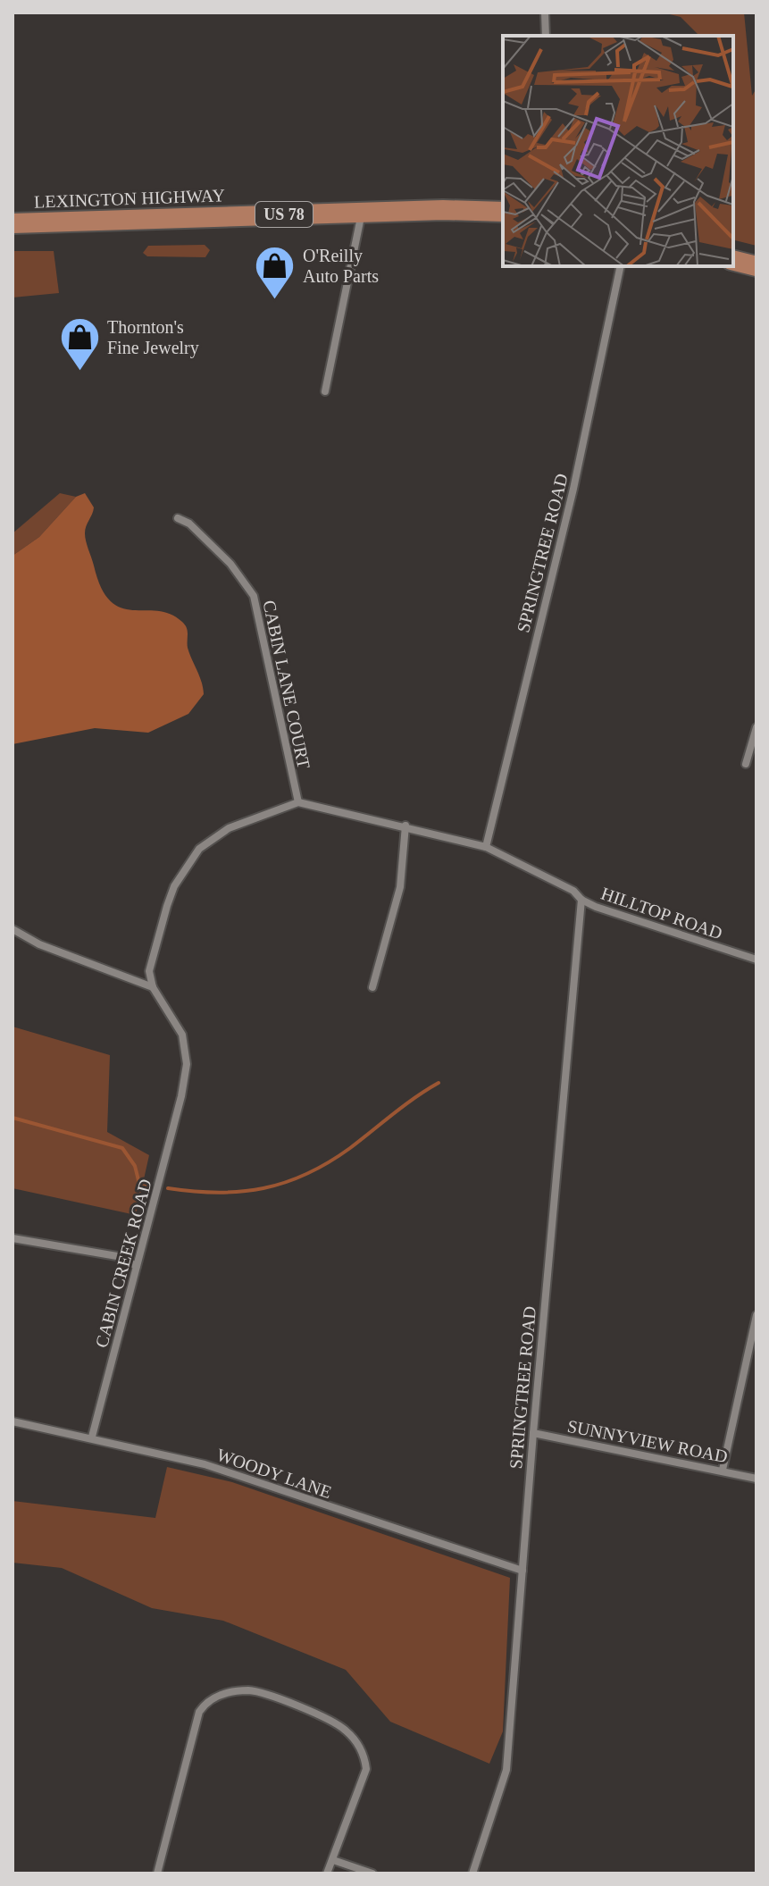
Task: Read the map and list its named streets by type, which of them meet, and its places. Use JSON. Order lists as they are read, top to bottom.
{
  "streets": {
    "highway": ["LEXINGTON HIGHWAY", "US 78"],
    "street": [
      "SPRINGTREE ROAD",
      "CABIN LANE COURT",
      "HILLTOP ROAD",
      "CABIN CREEK ROAD",
      "SUNNYVIEW ROAD",
      "WOODY LANE"
    ]
  },
  "crossings": [
    ["SPRINGTREE ROAD", "HILLTOP ROAD"],
    ["SPRINGTREE ROAD", "SUNNYVIEW ROAD"],
    ["SPRINGTREE ROAD", "WOODY LANE"],
    ["CABIN LANE COURT", "HILLTOP ROAD"],
    ["CABIN CREEK ROAD", "WOODY LANE"]
  ],
  "places": {
    "shop": ["O'Reilly Auto Parts", "Thornton's Fine Jewelry"]
  }
}
